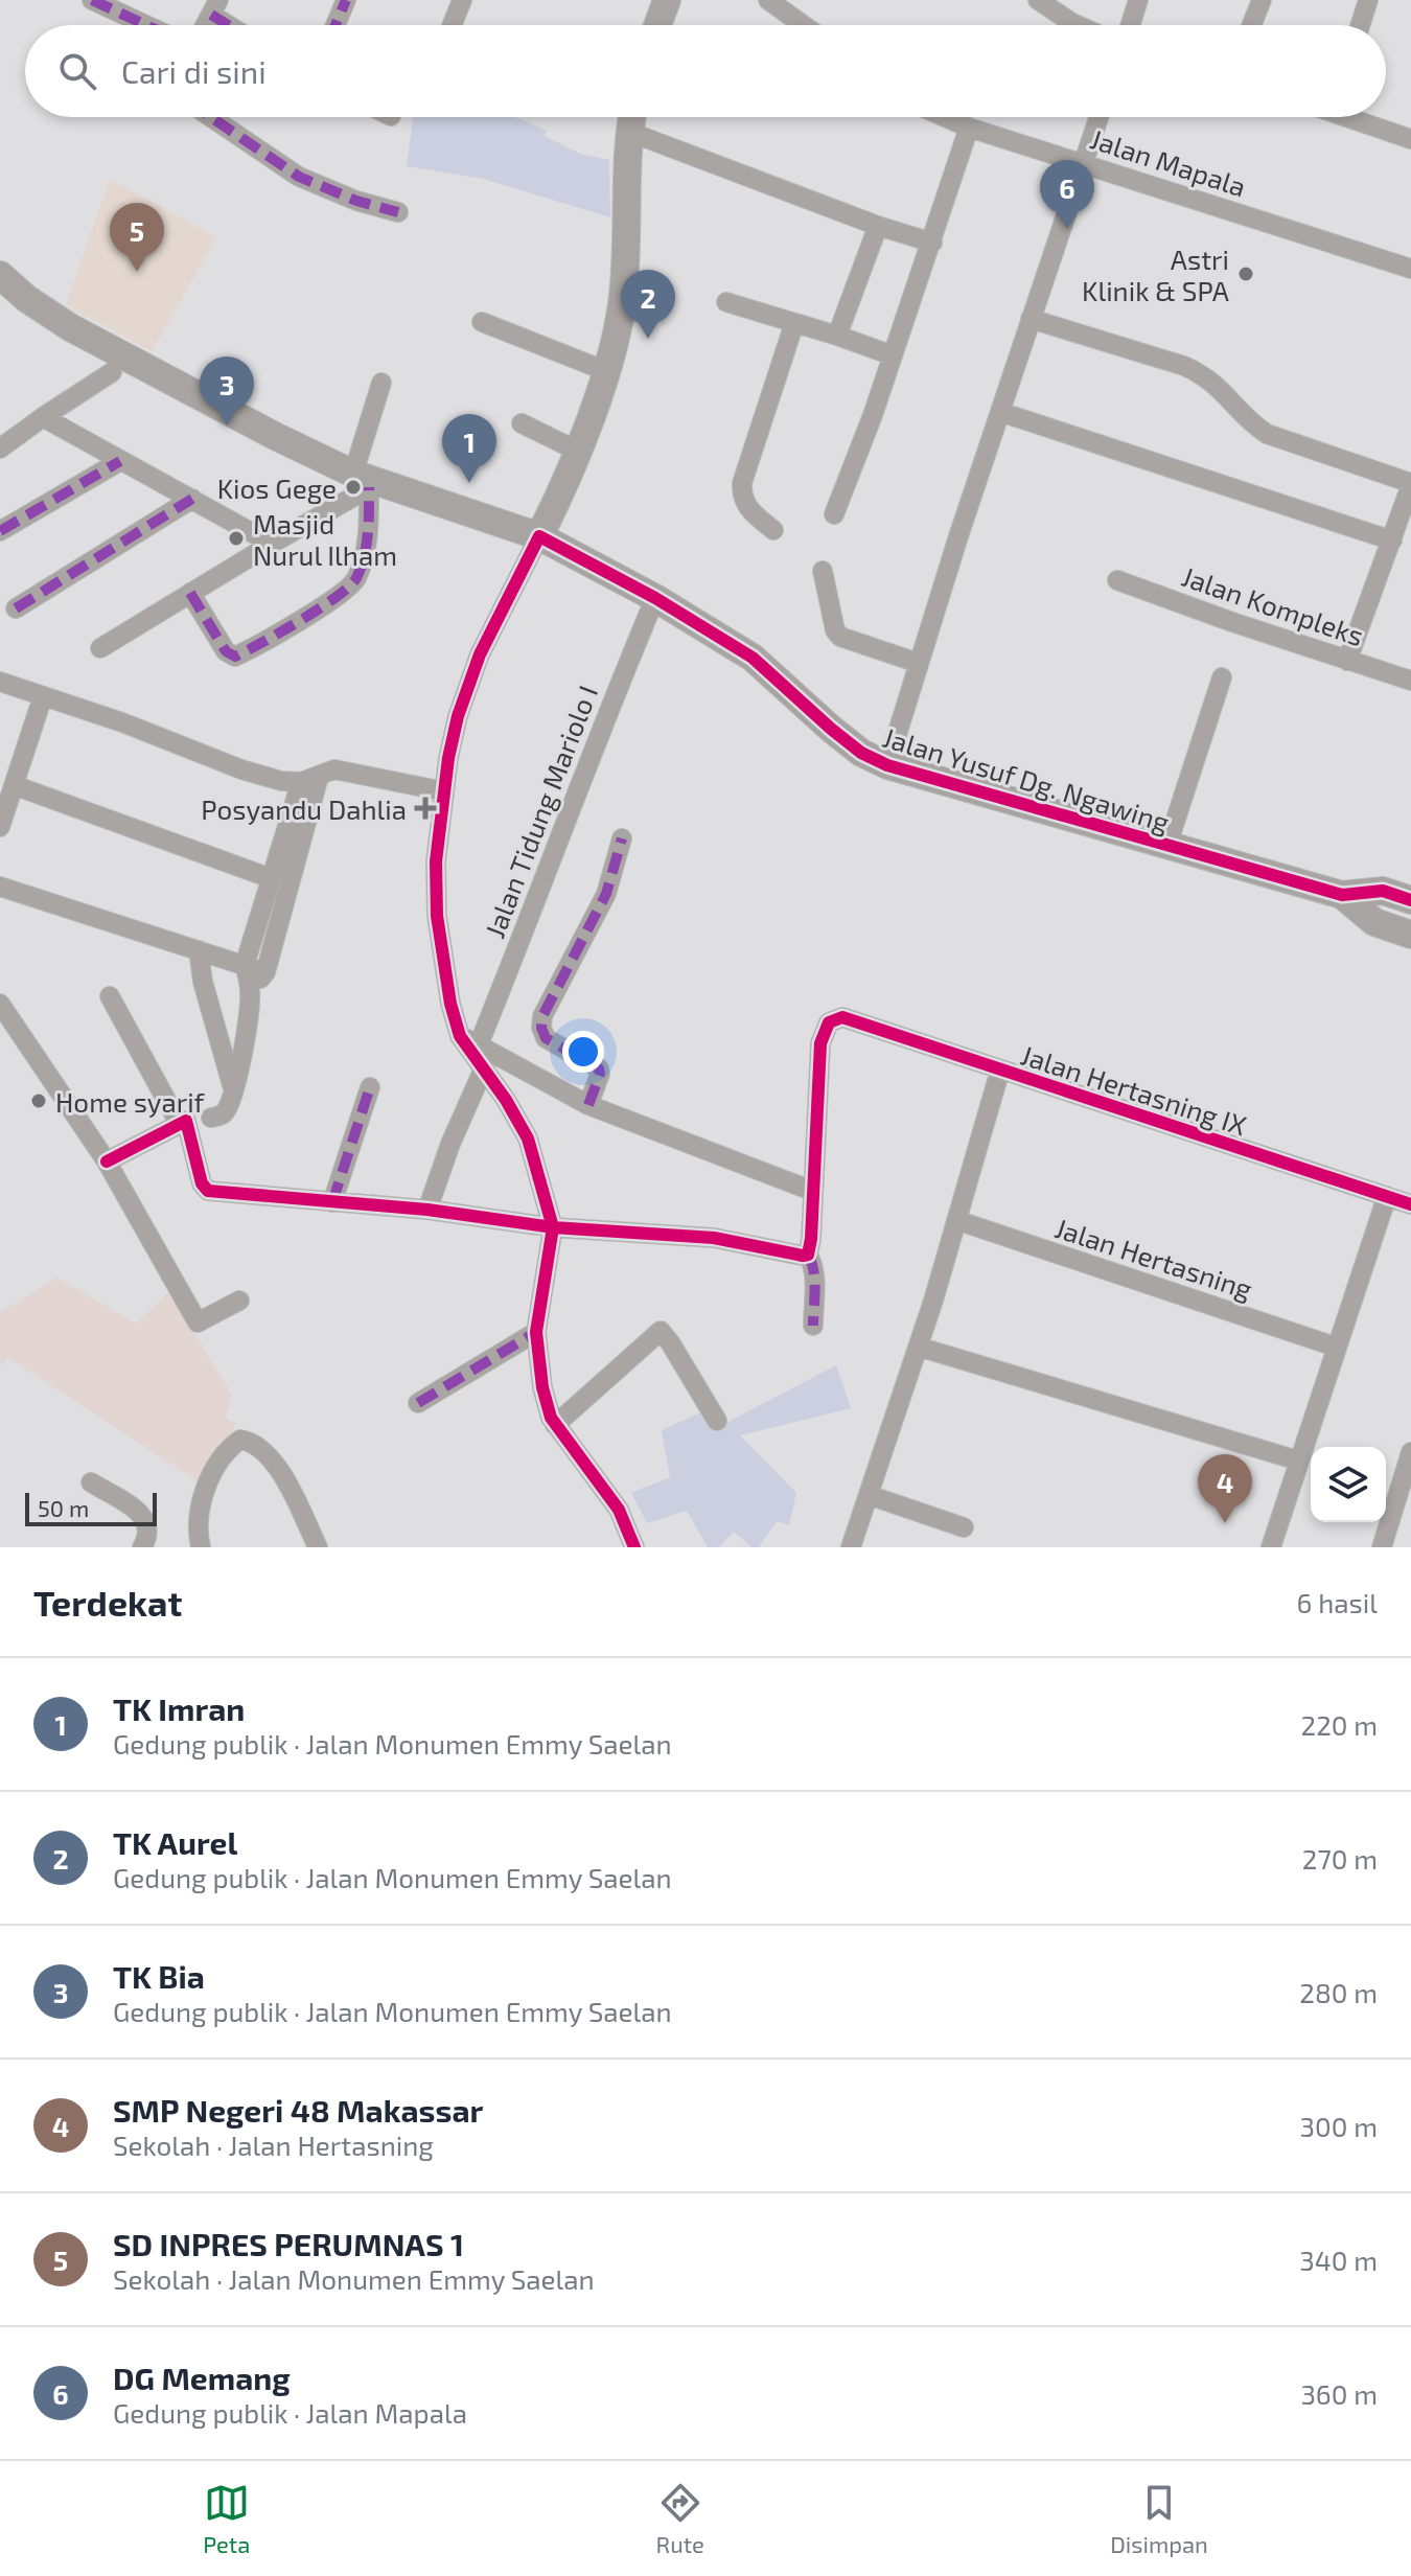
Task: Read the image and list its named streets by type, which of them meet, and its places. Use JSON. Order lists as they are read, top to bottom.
{
  "streets": {
    "street": [
      "Jalan Mapala",
      "Jalan Kompleks",
      "Jalan Yusuf Dg. Ngawing",
      "Jalan Tidung Mariolo I",
      "Jalan Hertasning IX",
      "Jalan Hertasning"
    ]
  },
  "crossings": [
    ["Jalan Yusuf Dg. Ngawing", "Jalan Tidung Mariolo I"]
  ],
  "places": {
    "other": [
      "Astri Klinik & SPA",
      "Kios Gege",
      "Masjid Nurul Ilham",
      "Home syarif"
    ],
    "health": ["Posyandu Dahlia"]
  },
  "scale_bar": "50 m",
  "page": {
    "search": "Cari di sini",
    "pins": [
      "6",
      "5",
      "2",
      "3",
      "1",
      "4"
    ],
    "scale": "50 m",
    "heading": ["Terdekat", "6 hasil"],
    "list": [
      {
        "mark": "1",
        "name": "TK Imran",
        "note": "Gedung publik · Jalan Monumen Emmy Saelan",
        "value": "220 m"
      },
      {
        "mark": "2",
        "name": "TK Aurel",
        "note": "Gedung publik · Jalan Monumen Emmy Saelan",
        "value": "270 m"
      },
      {
        "mark": "3",
        "name": "TK Bia",
        "note": "Gedung publik · Jalan Monumen Emmy Saelan",
        "value": "280 m"
      },
      {
        "mark": "4",
        "name": "SMP Negeri 48 Makassar",
        "note": "Sekolah · Jalan Hertasning",
        "value": "300 m"
      },
      {
        "mark": "5",
        "name": "SD INPRES PERUMNAS 1",
        "note": "Sekolah · Jalan Monumen Emmy Saelan",
        "value": "340 m"
      },
      {
        "mark": "6",
        "name": "DG Memang",
        "note": "Gedung publik · Jalan Mapala",
        "value": "360 m"
      }
    ],
    "nav": ["Peta", "Rute", "Disimpan"]
  }
}
